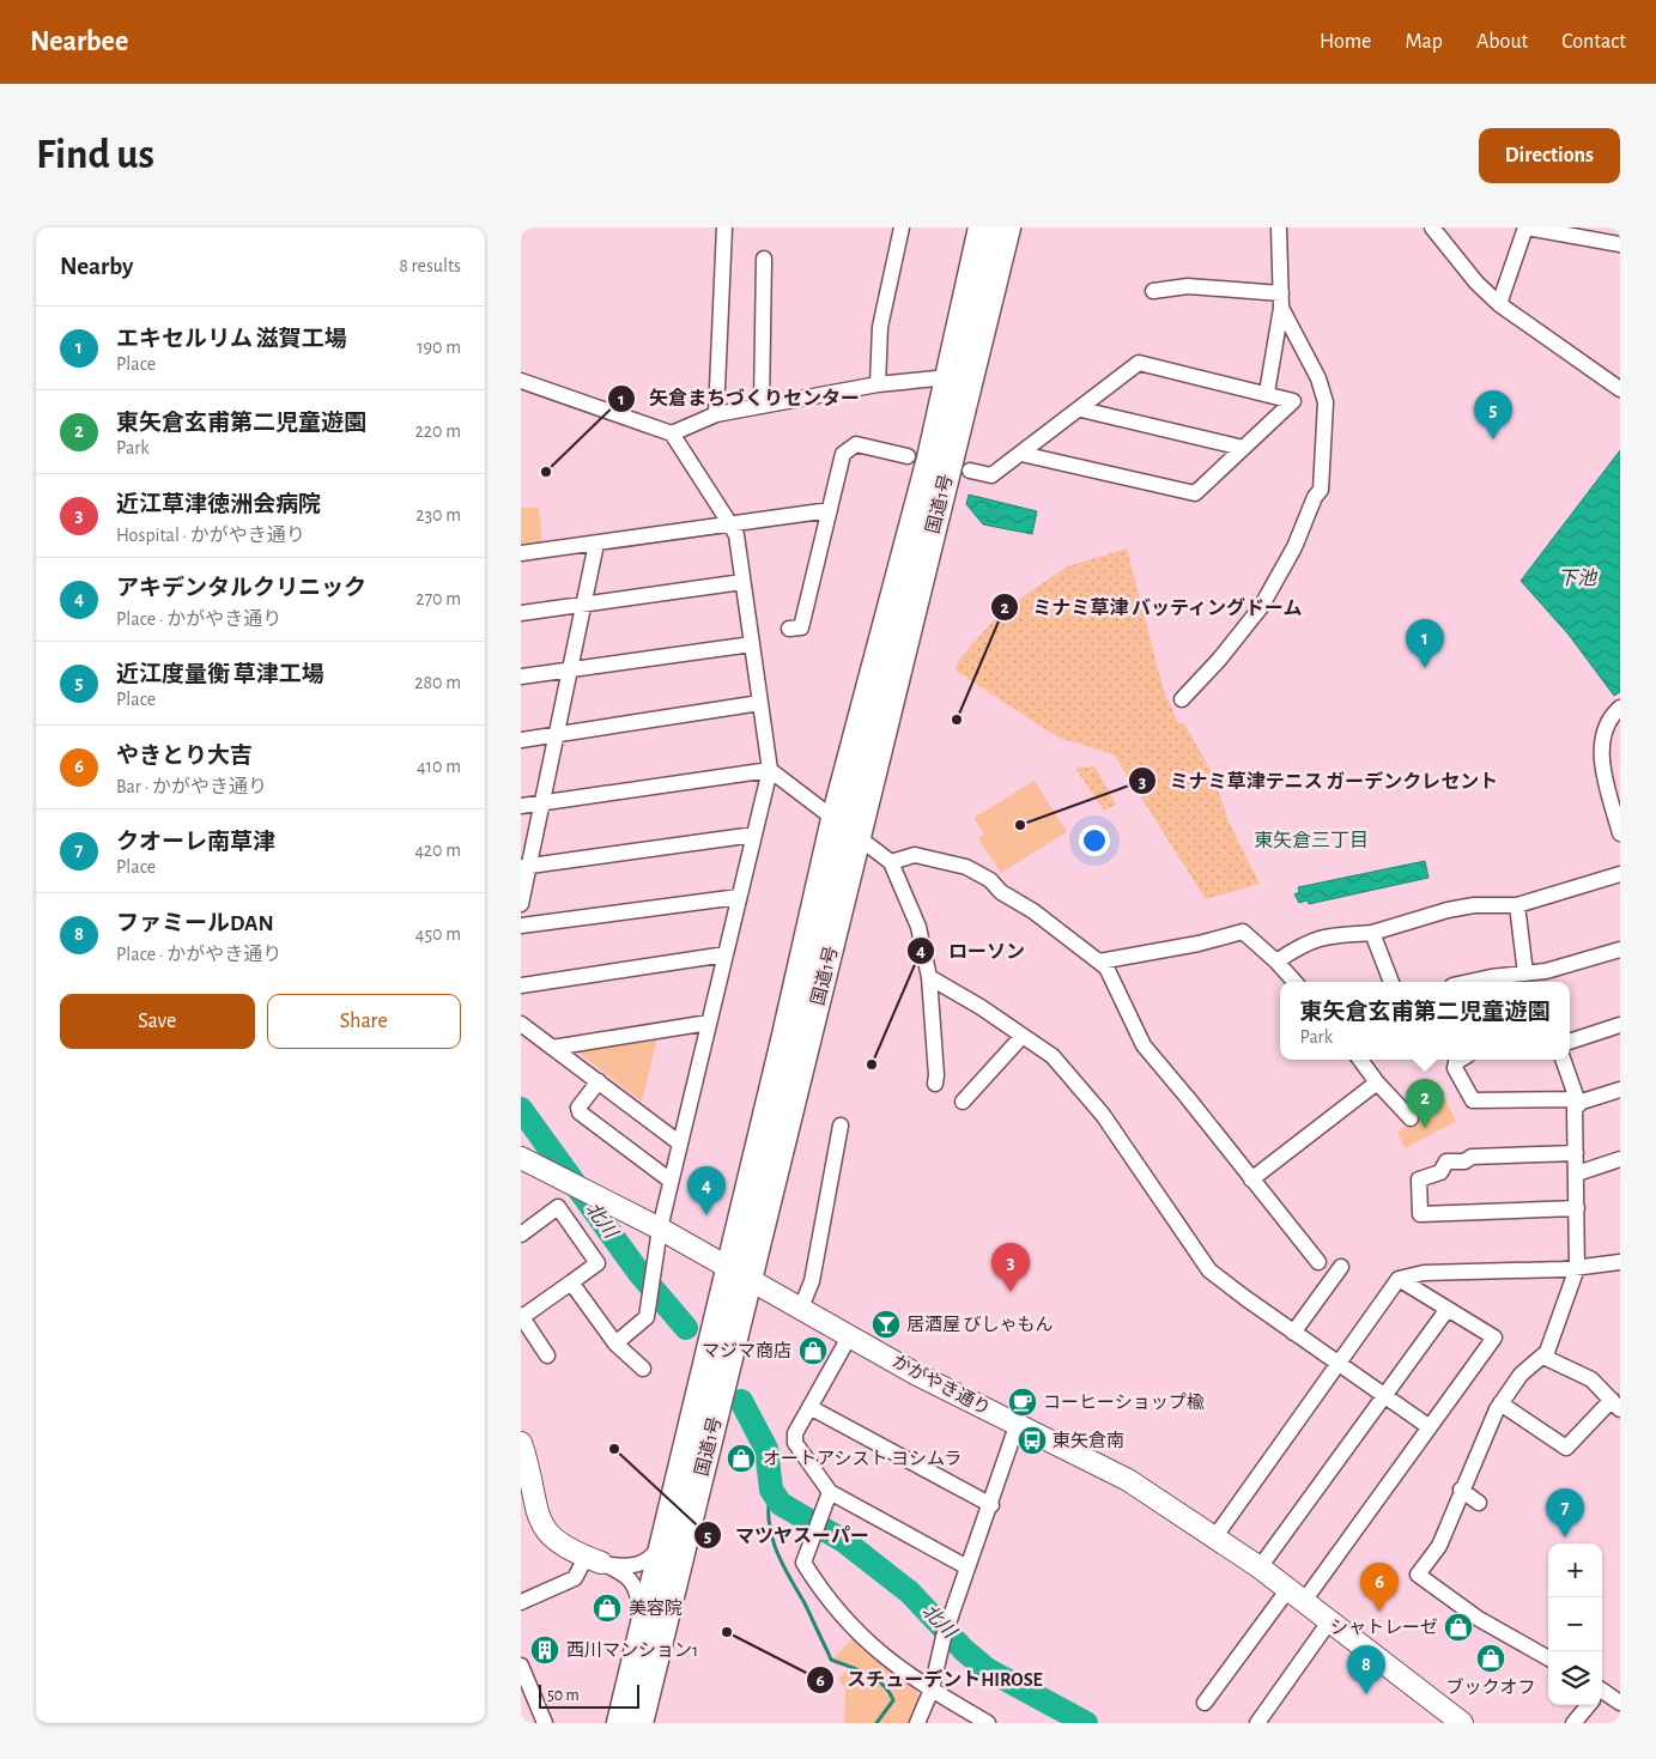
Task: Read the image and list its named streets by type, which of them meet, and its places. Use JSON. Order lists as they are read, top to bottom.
{
  "streets": {
    "highway": ["国道1号"],
    "street": ["かがやき通り"]
  },
  "crossings": [
    ["国道1号", "かがやき通り"]
  ],
  "districts": ["東矢倉三丁目"],
  "water": ["下池", "北川"],
  "places": {
    "other": [
      "矢倉まちづくりセンター",
      "ミナミ草津 バッティングドーム",
      "ミナミ草津テニス ガーデンクレセント",
      "ローソン",
      "マツヤスーパー",
      "スチューデントHIROSE"
    ],
    "bar": ["居酒屋 びしゃもん"],
    "shop": [
      "マジマ商店",
      "オートアシスト ヨシムラ",
      "美容院",
      "シャトレーゼ",
      "ブックオフ"
    ],
    "cafe": ["コーヒーショップ楡"],
    "bus stop": ["東矢倉南"],
    "building": ["西川マンション1"]
  },
  "scale_bar": "50 m",
  "page": {
    "header": "Nearbee",
    "nav": [
      "Home",
      "Map",
      "About",
      "Contact"
    ],
    "buttons": [
      "Directions",
      ["Save", "Share"]
    ],
    "title": "Find us",
    "heading": ["Nearby", "8 results"],
    "list": [
      {
        "mark": "1",
        "name": "エキセルリム 滋賀工場",
        "note": "Place",
        "value": "190 m"
      },
      {
        "mark": "2",
        "name": "東矢倉玄甫第二児童遊園",
        "note": "Park",
        "value": "220 m"
      },
      {
        "mark": "3",
        "name": "近江草津徳洲会病院",
        "note": "Hospital · かがやき通り",
        "value": "230 m"
      },
      {
        "mark": "4",
        "name": "アキデンタルクリニック",
        "note": "Place · かがやき通り",
        "value": "270 m"
      },
      {
        "mark": "5",
        "name": "近江度量衡 草津工場",
        "note": "Place",
        "value": "280 m"
      },
      {
        "mark": "6",
        "name": "やきとり大吉",
        "note": "Bar · かがやき通り",
        "value": "410 m"
      },
      {
        "mark": "7",
        "name": "クオーレ南草津",
        "note": "Place",
        "value": "420 m"
      },
      {
        "mark": "8",
        "name": "ファミールDAN",
        "note": "Place · かがやき通り",
        "value": "450 m"
      }
    ],
    "pins": [
      "5",
      "1",
      "2",
      "4",
      "3",
      "7",
      "6",
      "8"
    ],
    "popup": ["東矢倉玄甫第二児童遊園", "Park"],
    "map_buttons": ["+", "−"],
    "scale": "50 m"
  }
}
